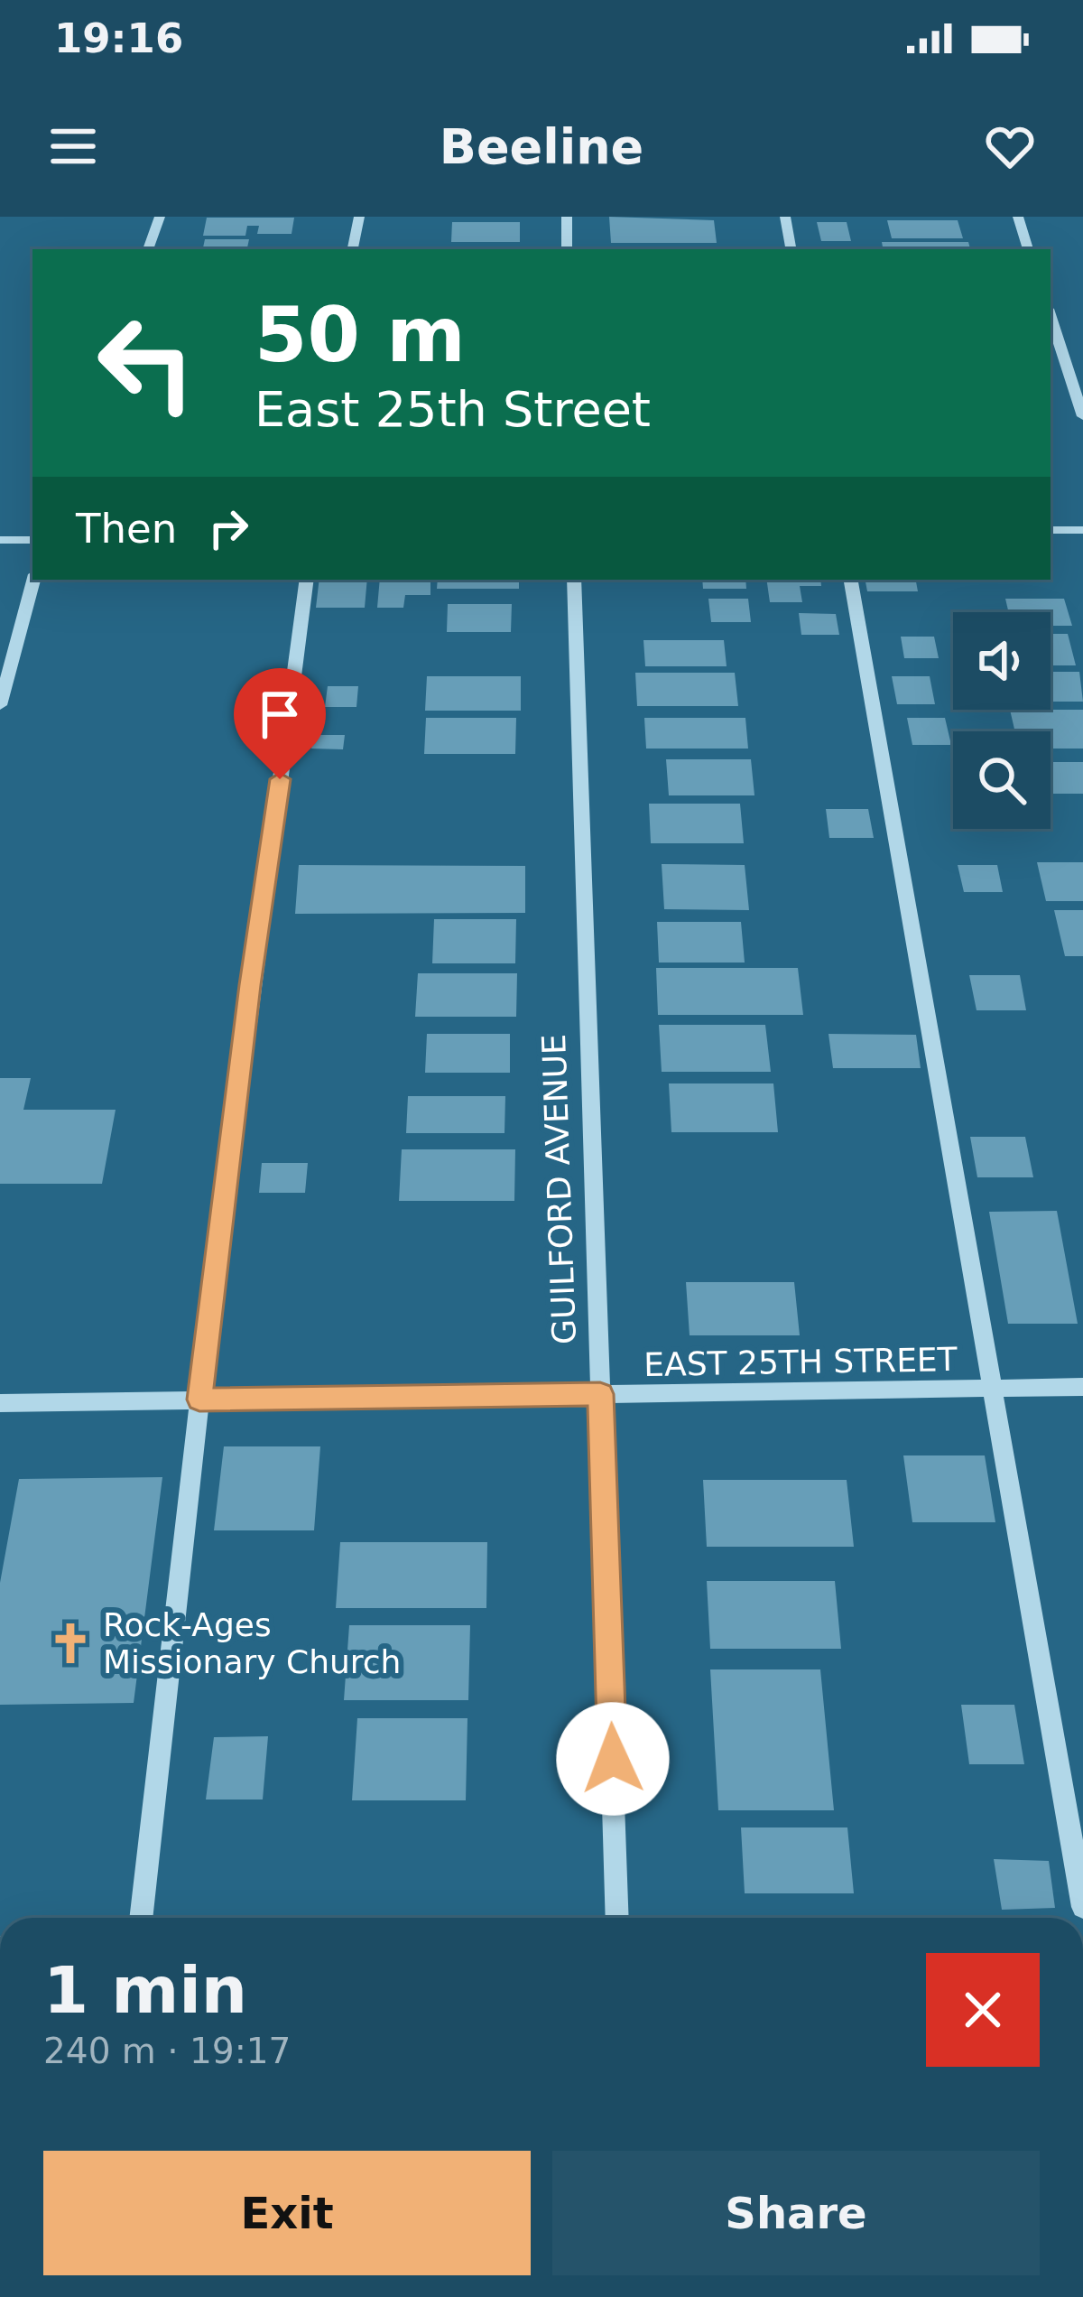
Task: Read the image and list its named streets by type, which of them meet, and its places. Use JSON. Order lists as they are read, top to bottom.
{
  "streets": {
    "street": ["GUILFORD AVENUE", "EAST 25TH STREET"]
  },
  "crossings": [
    ["GUILFORD AVENUE", "EAST 25TH STREET"]
  ],
  "places": {
    "church": ["Rock-Ages Missionary Church"]
  },
  "page": {
    "status": "19:16",
    "header": "Beeline",
    "turn": ["50 m", "East 25th Street"],
    "then": "Then",
    "heading": ["1 min", "240 m · 19:17"],
    "buttons": ["Exit", "Share"]
  }
}
